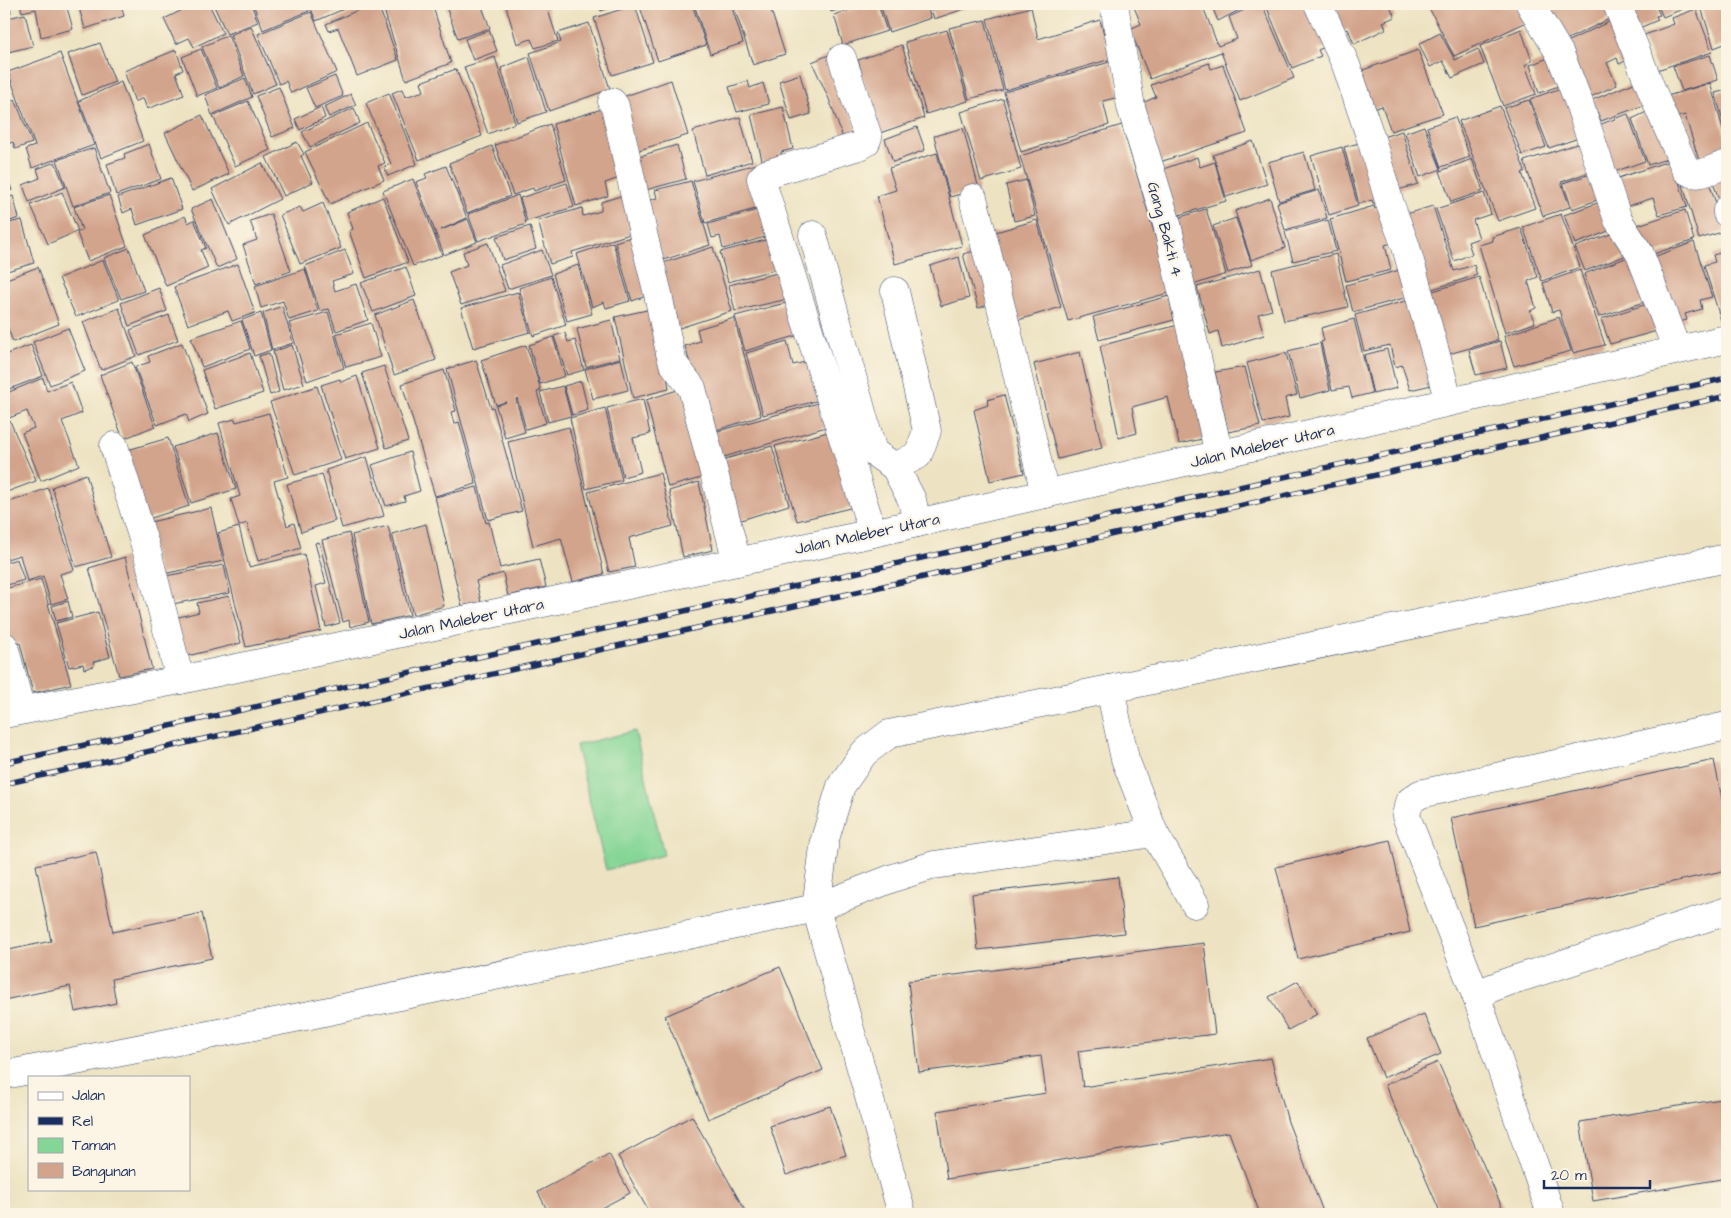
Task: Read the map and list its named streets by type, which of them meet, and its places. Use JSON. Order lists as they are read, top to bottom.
{
  "streets": {
    "street": ["Gang Bakti 4", "Jalan Maleber Utara"]
  },
  "crossings": [
    ["Gang Bakti 4", "Jalan Maleber Utara"]
  ],
  "legend": [
    "Jalan",
    "Rel",
    "Taman",
    "Bangunan"
  ],
  "scale_bar": "20 m"
}
